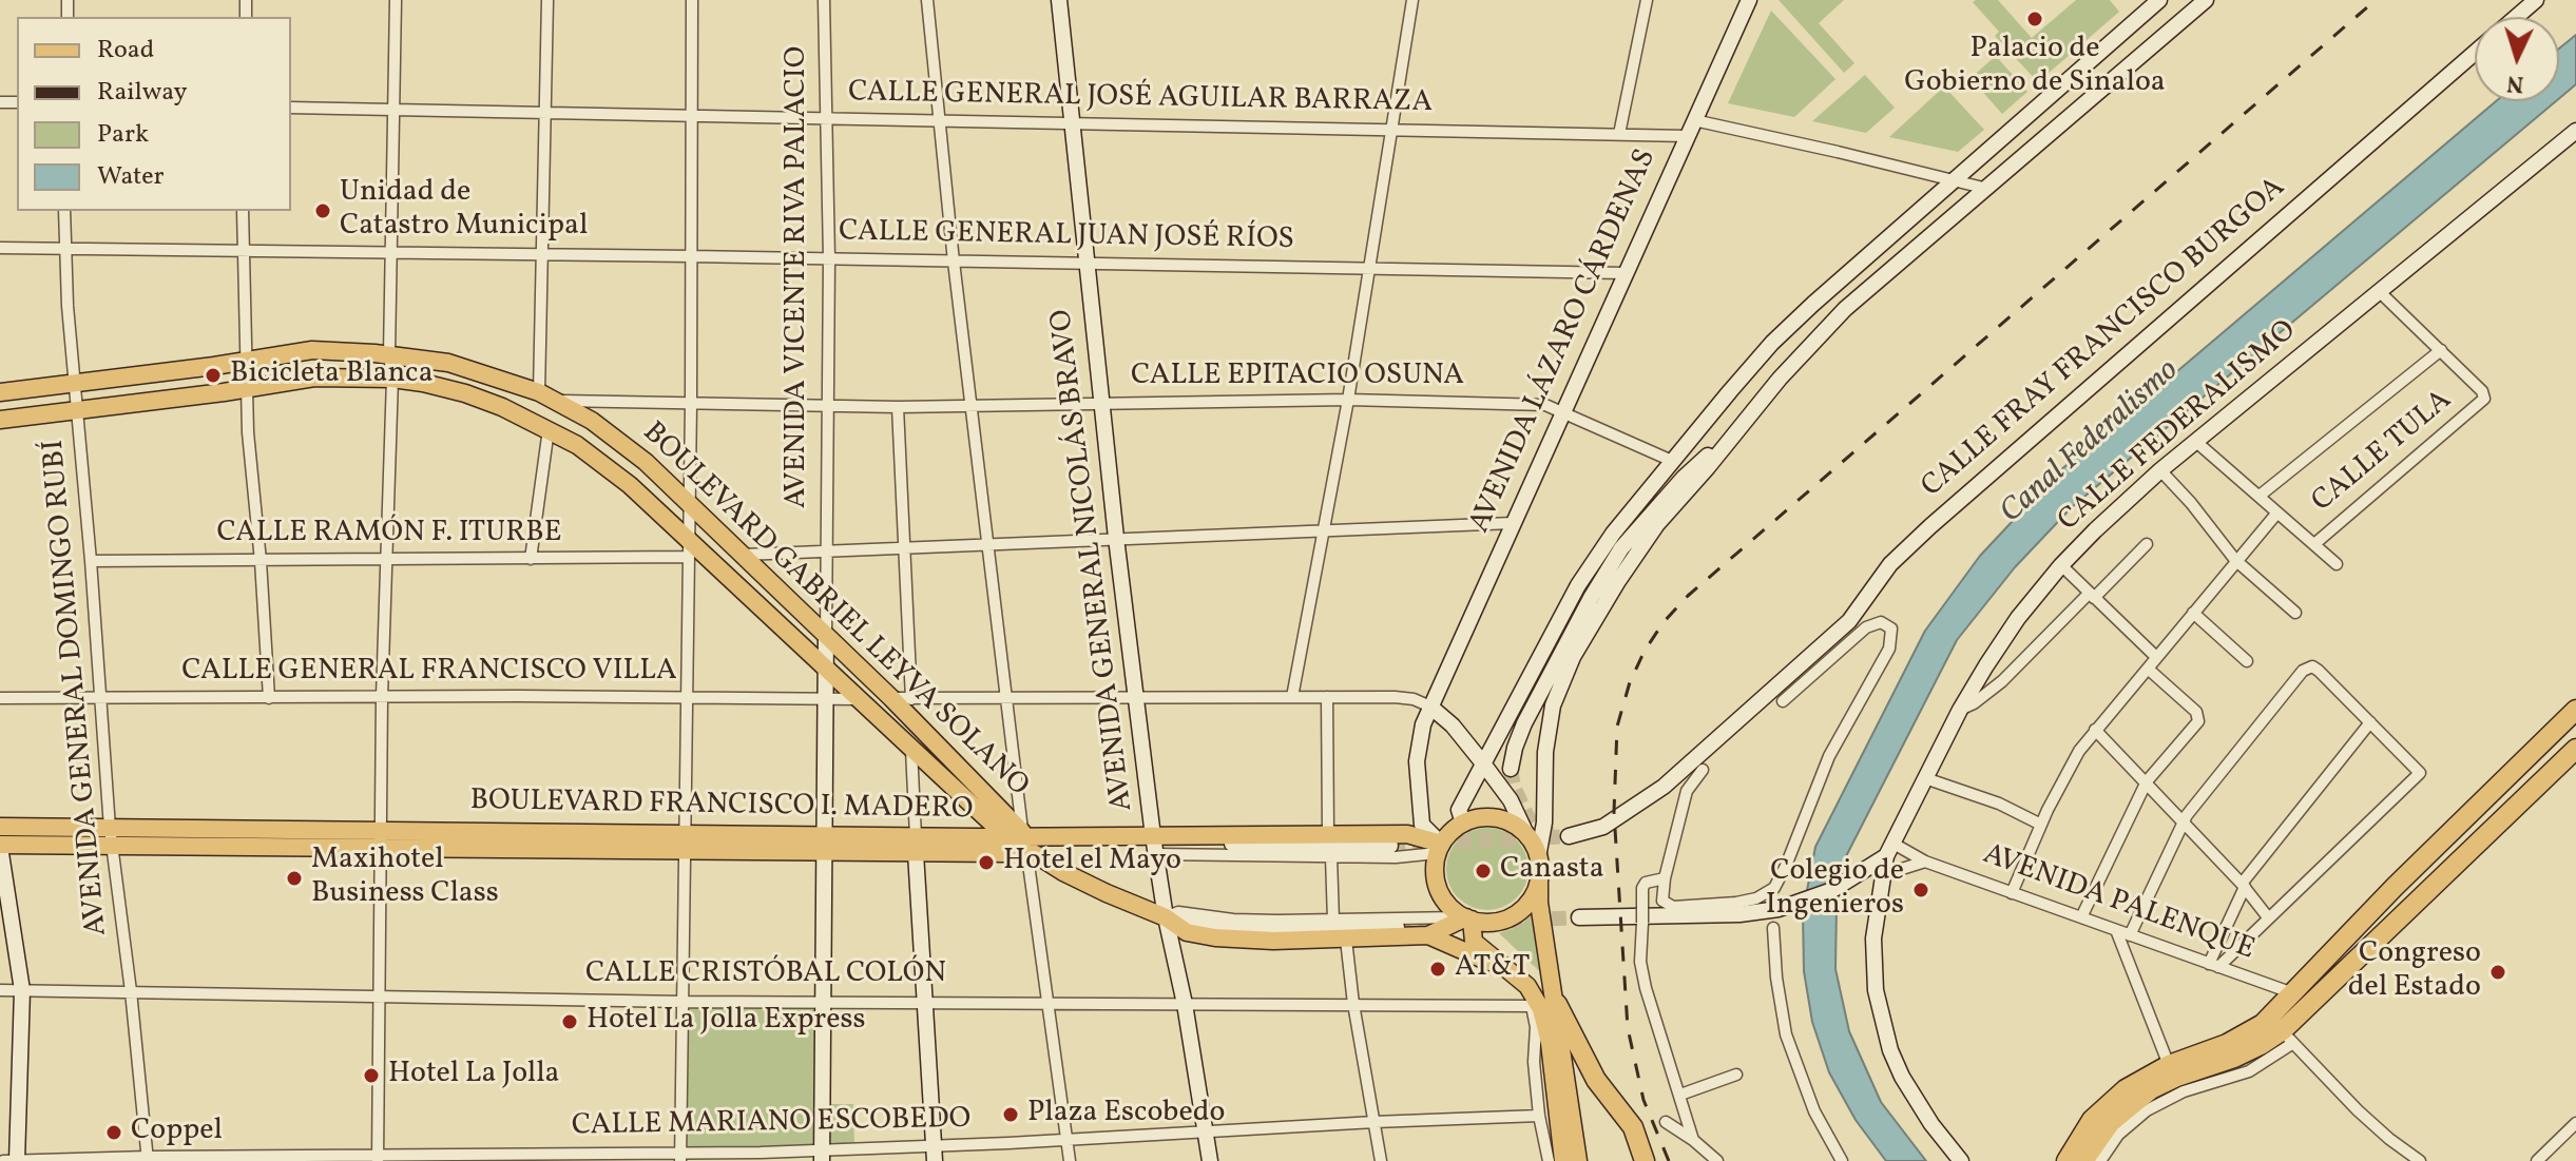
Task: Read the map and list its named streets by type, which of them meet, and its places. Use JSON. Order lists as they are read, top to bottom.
{
  "streets": {
    "main road": [
      "AVENIDA VICENTE RIVA PALACIO",
      "CALLE FRAY FRANCISCO BURGOA",
      "AVENIDA LÁZARO CÁRDENAS",
      "CALLE FEDERALISMO",
      "AVENIDA GENERAL NICOLÁS BRAVO",
      "BOULEVARD GABRIEL LEYVA SOLANO",
      "BOULEVARD FRANCISCO I. MADERO"
    ],
    "street": [
      "CALLE GENERAL JOSÉ AGUILAR BARRAZA",
      "CALLE GENERAL JUAN JOSÉ RÍOS",
      "CALLE EPITACIO OSUNA",
      "CALLE TULA",
      "CALLE RAMÓN F. ITURBE",
      "CALLE GENERAL FRANCISCO VILLA",
      "AVENIDA GENERAL DOMINGO RUBÍ",
      "AVENIDA PALENQUE",
      "CALLE CRISTÓBAL COLÓN",
      "CALLE MARIANO ESCOBEDO"
    ]
  },
  "crossings": [
    ["CALLE GENERAL JOSÉ AGUILAR BARRAZA", "AVENIDA VICENTE RIVA PALACIO"],
    ["CALLE GENERAL JOSÉ AGUILAR BARRAZA", "AVENIDA LÁZARO CÁRDENAS"],
    ["CALLE GENERAL JOSÉ AGUILAR BARRAZA", "AVENIDA GENERAL NICOLÁS BRAVO"],
    ["CALLE GENERAL JUAN JOSÉ RÍOS", "AVENIDA VICENTE RIVA PALACIO"],
    ["CALLE GENERAL JUAN JOSÉ RÍOS", "AVENIDA LÁZARO CÁRDENAS"],
    ["CALLE GENERAL JUAN JOSÉ RÍOS", "AVENIDA GENERAL NICOLÁS BRAVO"],
    ["CALLE GENERAL JUAN JOSÉ RÍOS", "AVENIDA GENERAL DOMINGO RUBÍ"],
    ["AVENIDA VICENTE RIVA PALACIO", "CALLE EPITACIO OSUNA"],
    ["AVENIDA VICENTE RIVA PALACIO", "BOULEVARD GABRIEL LEYVA SOLANO"],
    ["AVENIDA VICENTE RIVA PALACIO", "CALLE GENERAL FRANCISCO VILLA"],
    ["AVENIDA VICENTE RIVA PALACIO", "BOULEVARD FRANCISCO I. MADERO"],
    ["AVENIDA VICENTE RIVA PALACIO", "CALLE CRISTÓBAL COLÓN"],
    ["AVENIDA VICENTE RIVA PALACIO", "CALLE MARIANO ESCOBEDO"],
    ["AVENIDA LÁZARO CÁRDENAS", "CALLE EPITACIO OSUNA"],
    ["AVENIDA LÁZARO CÁRDENAS", "BOULEVARD GABRIEL LEYVA SOLANO"],
    ["AVENIDA LÁZARO CÁRDENAS", "BOULEVARD FRANCISCO I. MADERO"],
    ["CALLE EPITACIO OSUNA", "AVENIDA GENERAL NICOLÁS BRAVO"],
    ["CALLE EPITACIO OSUNA", "BOULEVARD GABRIEL LEYVA SOLANO"],
    ["CALLE FEDERALISMO", "AVENIDA PALENQUE"],
    ["CALLE RAMÓN F. ITURBE", "BOULEVARD GABRIEL LEYVA SOLANO"],
    ["CALLE RAMÓN F. ITURBE", "AVENIDA GENERAL DOMINGO RUBÍ"],
    ["AVENIDA GENERAL NICOLÁS BRAVO", "BOULEVARD GABRIEL LEYVA SOLANO"],
    ["AVENIDA GENERAL NICOLÁS BRAVO", "BOULEVARD FRANCISCO I. MADERO"],
    ["AVENIDA GENERAL NICOLÁS BRAVO", "CALLE CRISTÓBAL COLÓN"],
    ["AVENIDA GENERAL NICOLÁS BRAVO", "CALLE MARIANO ESCOBEDO"],
    ["BOULEVARD GABRIEL LEYVA SOLANO", "CALLE GENERAL FRANCISCO VILLA"],
    ["BOULEVARD GABRIEL LEYVA SOLANO", "AVENIDA GENERAL DOMINGO RUBÍ"],
    ["BOULEVARD GABRIEL LEYVA SOLANO", "BOULEVARD FRANCISCO I. MADERO"],
    ["CALLE GENERAL FRANCISCO VILLA", "AVENIDA GENERAL DOMINGO RUBÍ"],
    ["AVENIDA GENERAL DOMINGO RUBÍ", "BOULEVARD FRANCISCO I. MADERO"],
    ["AVENIDA GENERAL DOMINGO RUBÍ", "CALLE CRISTÓBAL COLÓN"],
    ["AVENIDA GENERAL DOMINGO RUBÍ", "CALLE MARIANO ESCOBEDO"]
  ],
  "water": ["Canal Federalismo"],
  "places": [
    "Palacio de Gobierno de Sinaloa",
    "Unidad de Catastro Municipal",
    "Bicicleta Blanca",
    "Hotel el Mayo",
    "Canasta",
    "Maxihotel Business Class",
    "Colegio de Ingenieros",
    "AT&T",
    "Congreso del Estado",
    "Hotel La Jolla Express",
    "Hotel La Jolla",
    "Plaza Escobedo",
    "Coppel"
  ],
  "legend": [
    "Road",
    "Railway",
    "Park",
    "Water"
  ],
  "north": "bottom"
}
